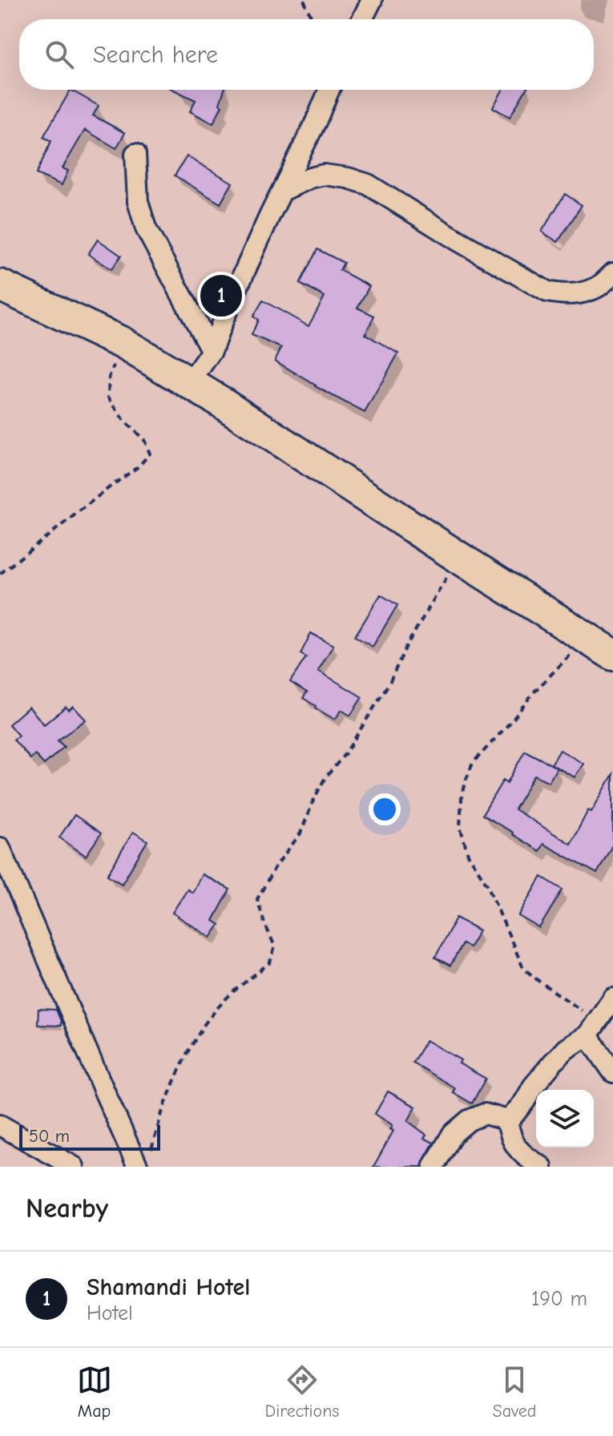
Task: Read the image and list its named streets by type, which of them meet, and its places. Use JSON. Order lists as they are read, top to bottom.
{
  "scale_bar": "50 m",
  "page": {
    "search": "Search here",
    "pins": "1",
    "scale": "50 m",
    "heading": "Nearby",
    "list": [
      {
        "mark": "1",
        "name": "Shamandi Hotel",
        "note": "Hotel",
        "value": "190 m"
      }
    ],
    "nav": ["Map", "Directions", "Saved"]
  }
}
